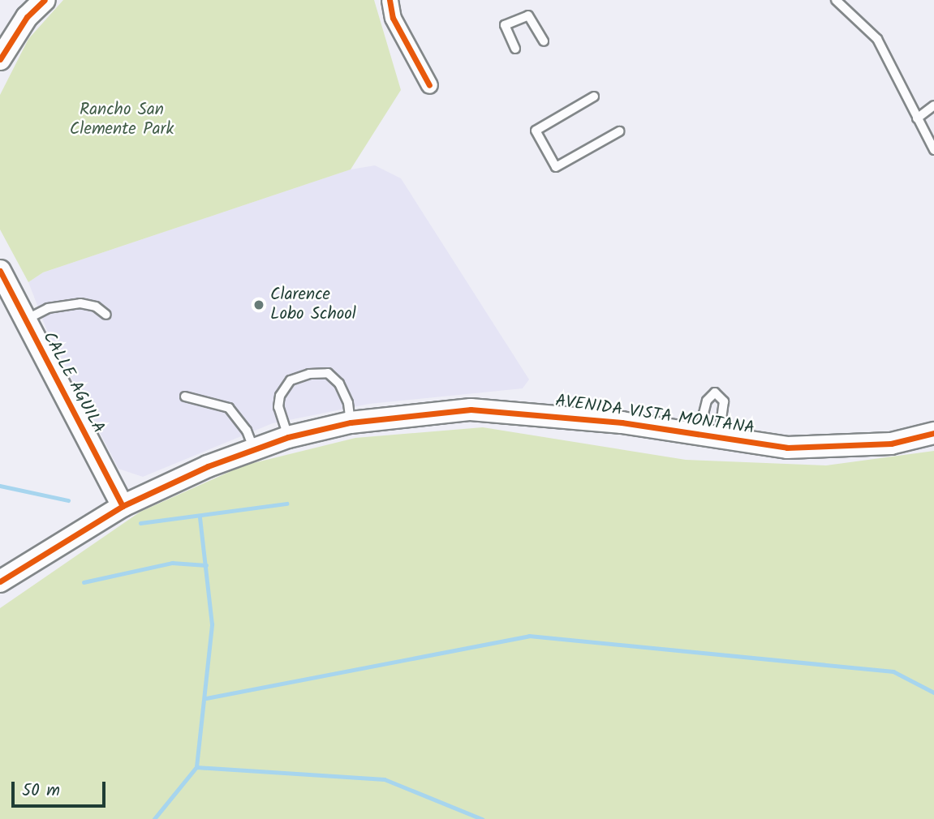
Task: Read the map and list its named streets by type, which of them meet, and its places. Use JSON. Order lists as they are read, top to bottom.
{
  "streets": {
    "street": ["CALLE AGUILA", "AVENIDA VISTA MONTANA"]
  },
  "crossings": [
    ["CALLE AGUILA", "AVENIDA VISTA MONTANA"]
  ],
  "parks": ["Rancho San Clemente Park"],
  "places": ["Clarence Lobo School"],
  "scale_bar": "50 m"
}
